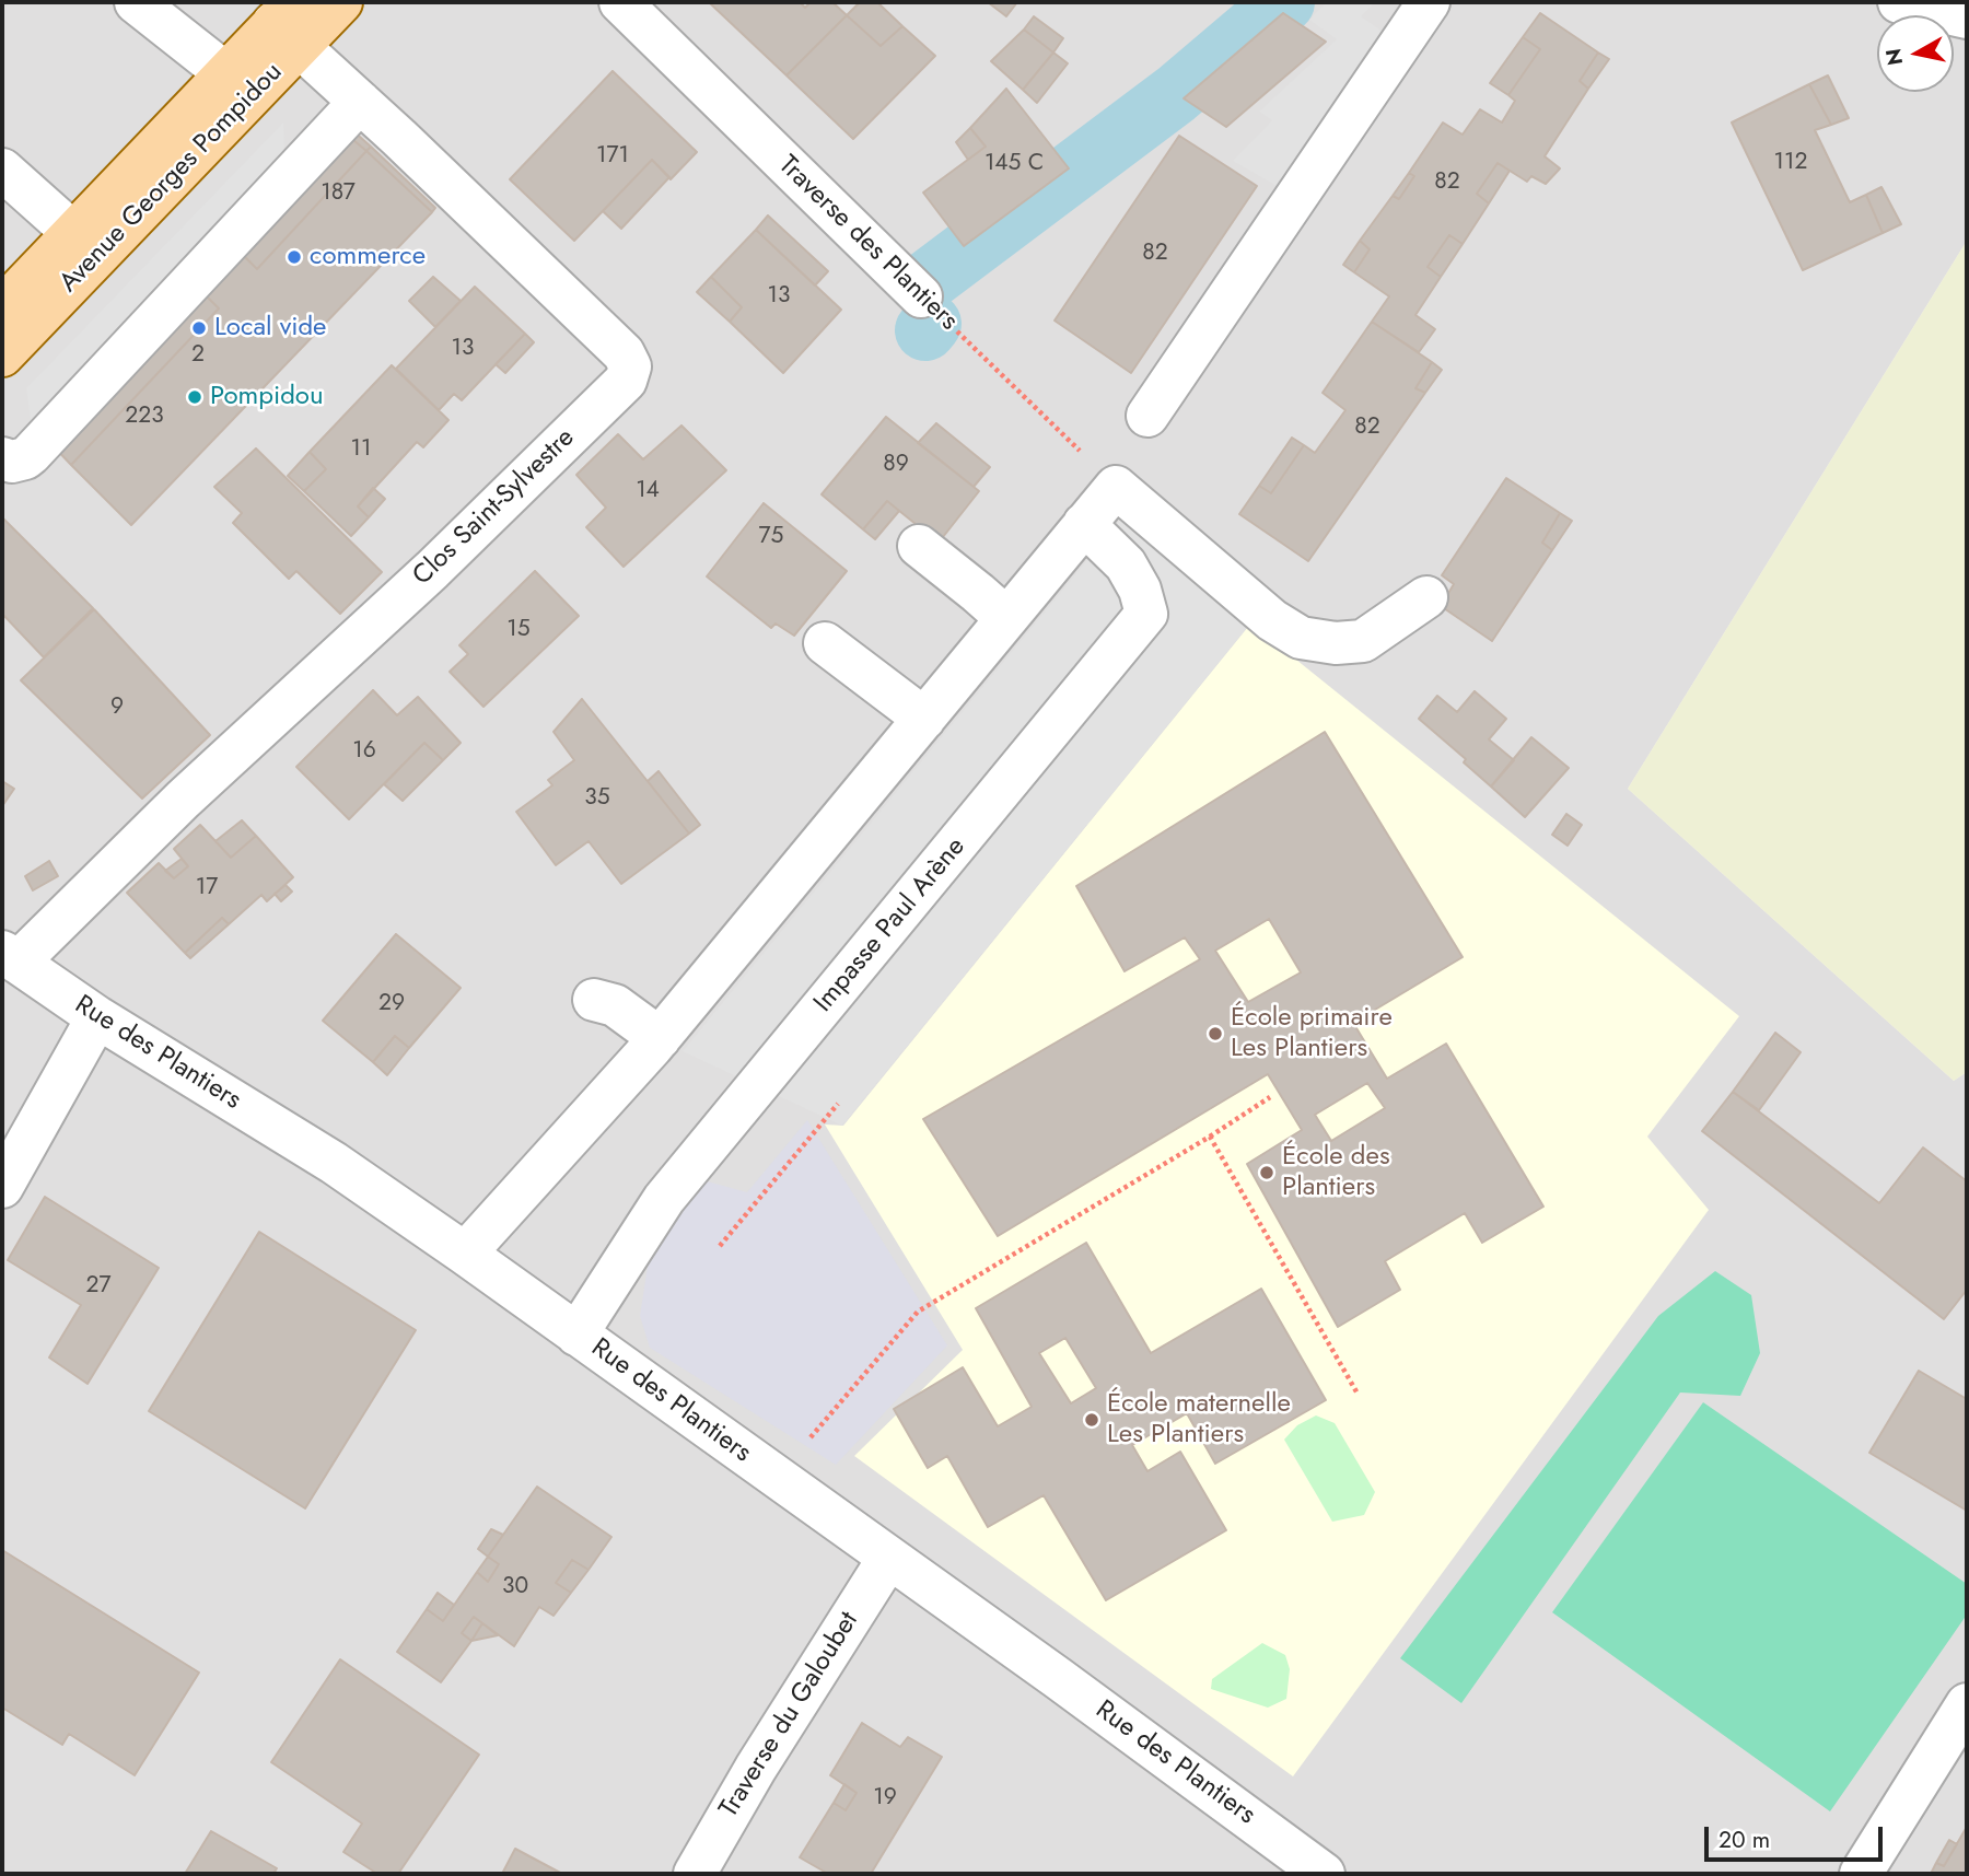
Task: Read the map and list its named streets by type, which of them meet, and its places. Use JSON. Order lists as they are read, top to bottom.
{
  "streets": {
    "main road": ["Avenue Georges Pompidou"],
    "street": [
      "Traverse des Plantiers",
      "Clos Saint-Sylvestre",
      "Impasse Paul Arène",
      "Rue des Plantiers",
      "Traverse du Galoubet"
    ]
  },
  "crossings": [
    ["Avenue Georges Pompidou", "Clos Saint-Sylvestre"],
    ["Clos Saint-Sylvestre", "Rue des Plantiers"],
    ["Impasse Paul Arène", "Rue des Plantiers"],
    ["Rue des Plantiers", "Traverse du Galoubet"]
  ],
  "places": [
    "commerce",
    "Local vide",
    "Pompidou",
    "École primaire Les Plantiers",
    "École des Plantiers",
    "École maternelle Les Plantiers"
  ],
  "house_numbers": [
    "171",
    "112",
    "145 C",
    "82",
    "187",
    "82",
    "13",
    "13",
    "2",
    "223",
    "82",
    "11",
    "89",
    "14",
    "75",
    "15",
    "9",
    "16",
    "35",
    "17",
    "29",
    "27",
    "30",
    "19"
  ],
  "scale_bar": "20 m",
  "north": "left"
}
